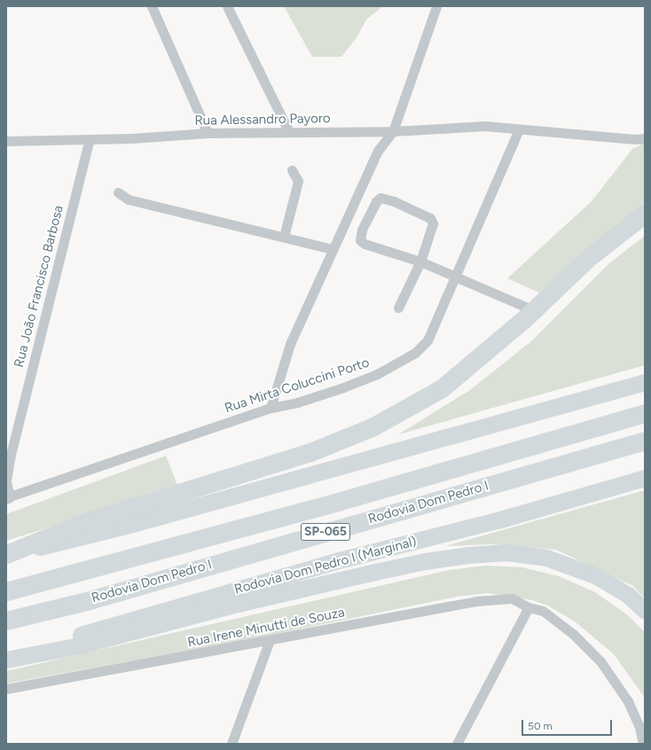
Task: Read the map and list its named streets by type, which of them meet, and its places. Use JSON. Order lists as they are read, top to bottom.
{
  "streets": {
    "highway": ["Rodovia Dom Pedro I", "SP-065", "Rodovia Dom Pedro I (Marginal)"],
    "street": [
      "Rua Alessandro Payoro",
      "Rua João Francisco Barbosa",
      "Rua Mirta Coluccini Porto",
      "Rua Irene Minutti de Souza"
    ]
  },
  "crossings": [
    ["Rua Alessandro Payoro", "Rua João Francisco Barbosa"],
    ["Rua Alessandro Payoro", "Rua Mirta Coluccini Porto"],
    ["Rua João Francisco Barbosa", "Rua Mirta Coluccini Porto"]
  ],
  "scale_bar": "50 m"
}
